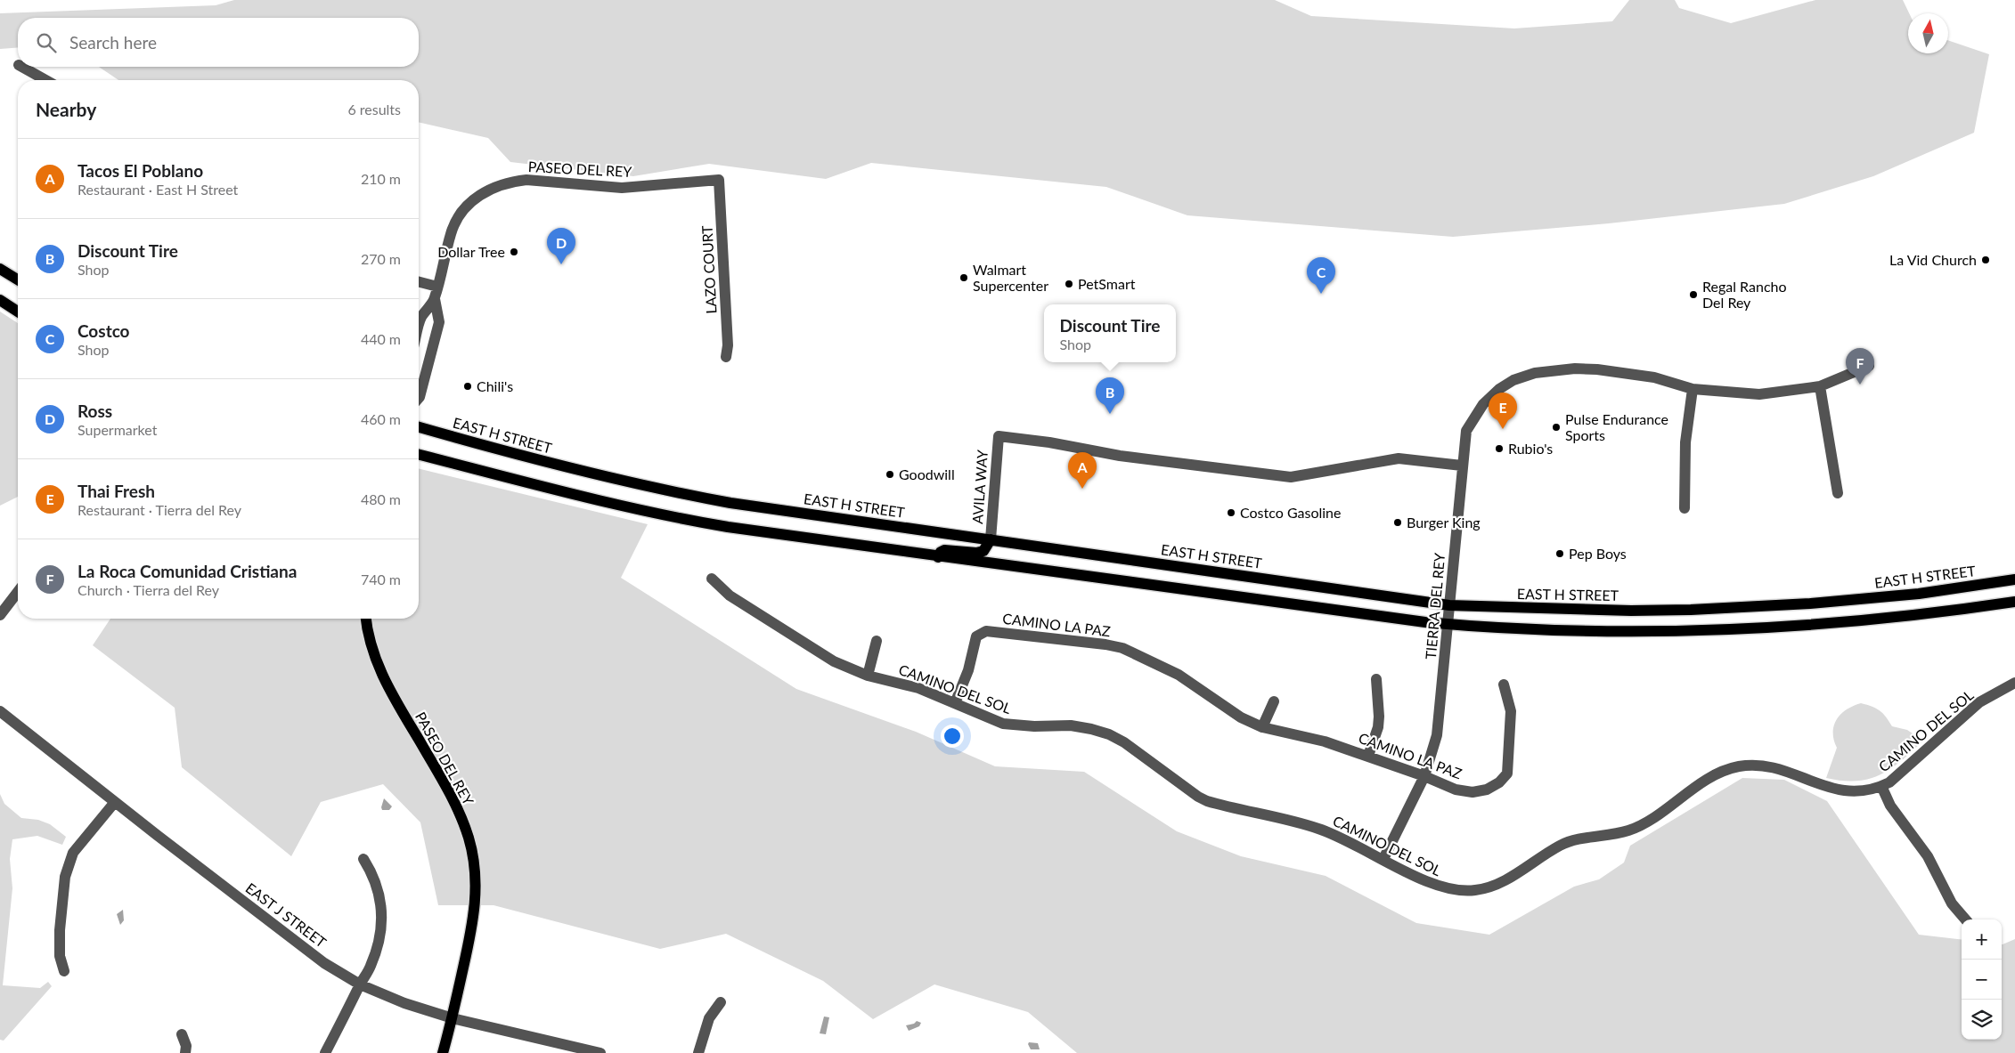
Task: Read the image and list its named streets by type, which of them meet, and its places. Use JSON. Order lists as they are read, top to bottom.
{
  "streets": {
    "main road": ["PASEO DEL REY", "EAST H STREET"],
    "street": [
      "LAZO COURT",
      "AVILA WAY",
      "TIERRA DEL REY",
      "CAMINO LA PAZ",
      "CAMINO DEL SOL",
      "EAST J STREET"
    ]
  },
  "crossings": [
    ["PASEO DEL REY", "LAZO COURT"],
    ["PASEO DEL REY", "EAST J STREET"],
    ["EAST H STREET", "AVILA WAY"],
    ["EAST H STREET", "TIERRA DEL REY"],
    ["AVILA WAY", "TIERRA DEL REY"],
    ["TIERRA DEL REY", "CAMINO LA PAZ"],
    ["TIERRA DEL REY", "CAMINO DEL SOL"],
    ["CAMINO LA PAZ", "CAMINO DEL SOL"]
  ],
  "places": [
    "Dollar Tree",
    "La Vid Church",
    "Walmart Supercenter",
    "PetSmart",
    "Regal Rancho Del Rey",
    "Chili's",
    "Pulse Endurance Sports",
    "Rubio's",
    "Goodwill",
    "Costco Gasoline",
    "Burger King",
    "Pep Boys"
  ],
  "north": "top",
  "page": {
    "search": "Search here",
    "heading": ["Nearby", "6 results"],
    "list": [
      {
        "mark": "A",
        "name": "Tacos El Poblano",
        "note": "Restaurant · East H Street",
        "value": "210 m"
      },
      {
        "mark": "B",
        "name": "Discount Tire",
        "note": "Shop",
        "value": "270 m"
      },
      {
        "mark": "C",
        "name": "Costco",
        "note": "Shop",
        "value": "440 m"
      },
      {
        "mark": "D",
        "name": "Ross",
        "note": "Supermarket",
        "value": "460 m"
      },
      {
        "mark": "E",
        "name": "Thai Fresh",
        "note": "Restaurant · Tierra del Rey",
        "value": "480 m"
      },
      {
        "mark": "F",
        "name": "La Roca Comunidad Cristiana",
        "note": "Church · Tierra del Rey",
        "value": "740 m"
      }
    ],
    "pins": [
      "D",
      "C",
      "F",
      "B",
      "E",
      "A"
    ],
    "popup": ["Discount Tire", "Shop"],
    "map_buttons": ["+", "−"]
  }
}
